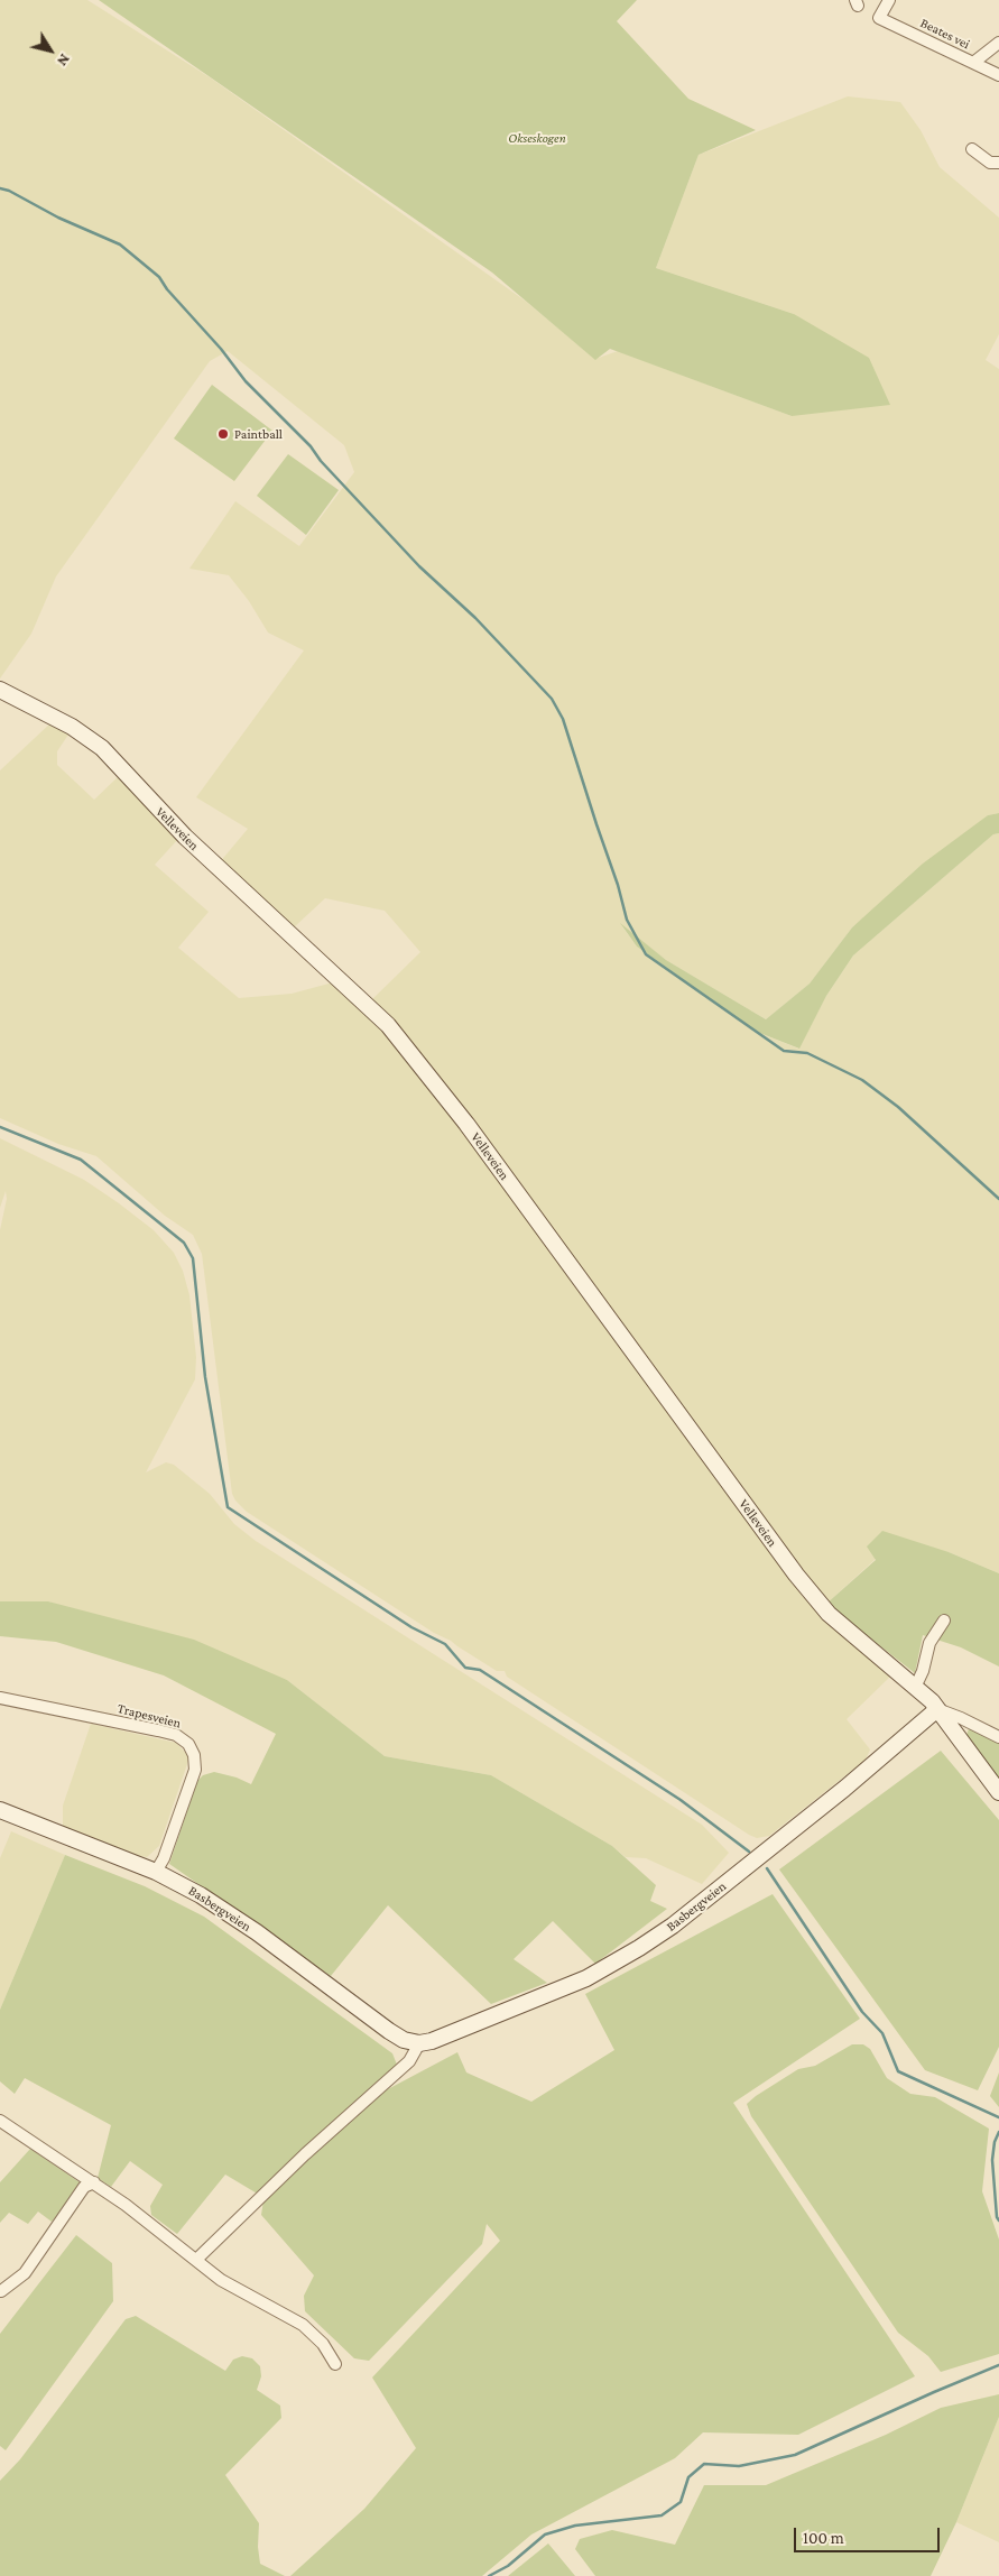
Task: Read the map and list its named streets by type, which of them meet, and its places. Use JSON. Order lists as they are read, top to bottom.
{
  "streets": {
    "main road": ["Velleveien", "Basbergveien"],
    "street": ["Beates vei", "Trapesveien"]
  },
  "crossings": [
    ["Velleveien", "Basbergveien"],
    ["Trapesveien", "Basbergveien"]
  ],
  "parks": ["Okseskogen"],
  "places": ["Paintball"],
  "scale_bar": "100 m",
  "north": "bottom right"
}
